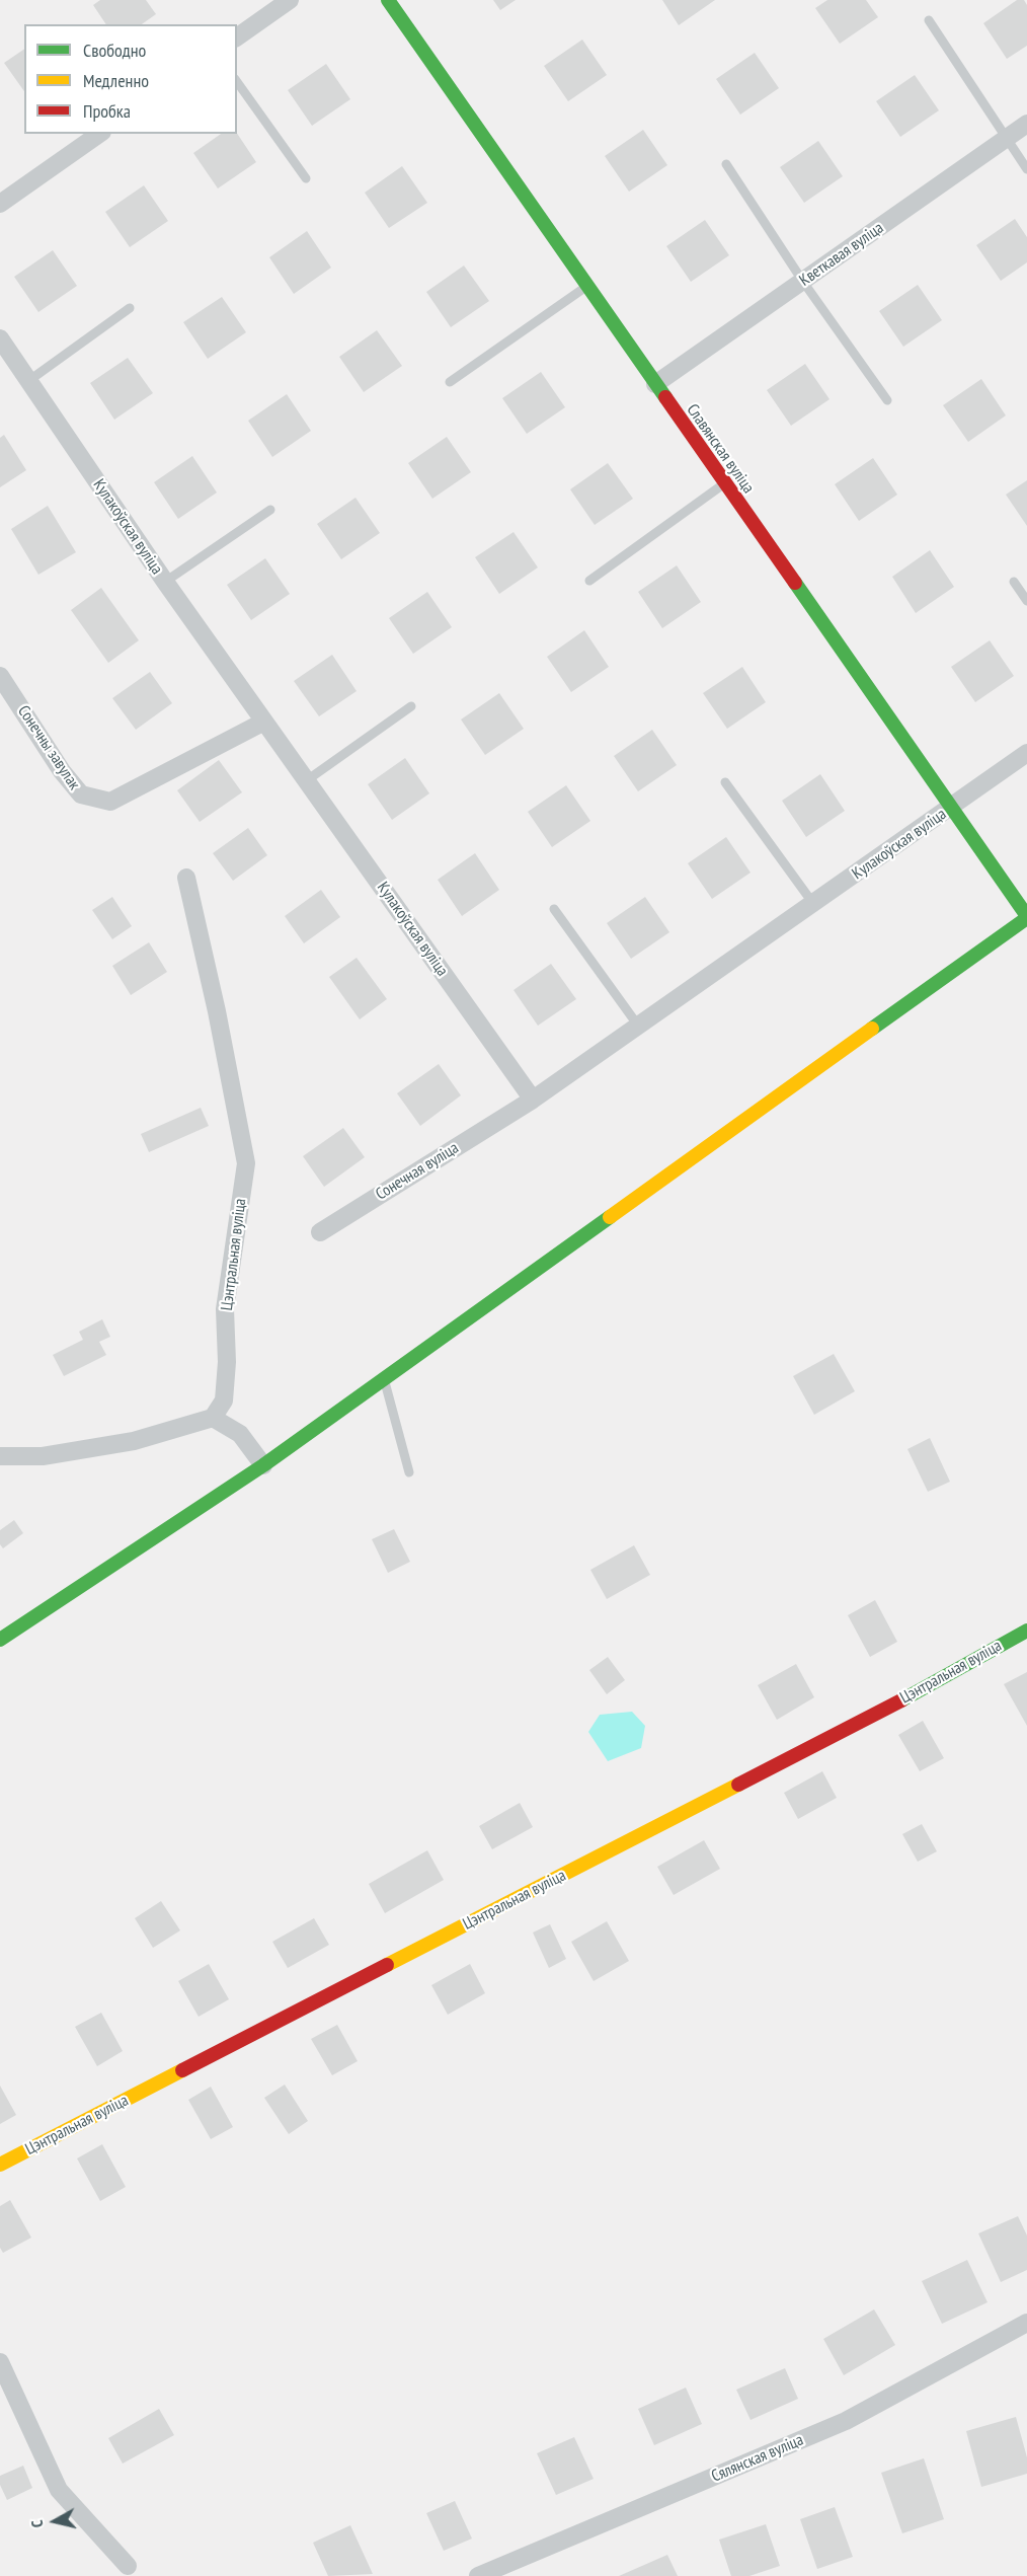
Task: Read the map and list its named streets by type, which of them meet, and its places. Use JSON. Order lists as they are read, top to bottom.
{
  "streets": {
    "street": [
      "Кветкавая вуліца",
      "Славянская вуліца",
      "Кулакоўская вуліца",
      "Сонечны завулак",
      "Сонечная вуліца",
      "Цэнтральная вуліца",
      "Сялянская вуліца"
    ]
  },
  "crossings": [
    ["Кветкавая вуліца", "Славянская вуліца"],
    ["Славянская вуліца", "Кулакоўская вуліца"],
    ["Кулакоўская вуліца", "Сонечны завулак"],
    ["Кулакоўская вуліца", "Сонечная вуліца"]
  ],
  "legend": ["Свободно", "Медленно", "Пробка"],
  "north": "left"
}
